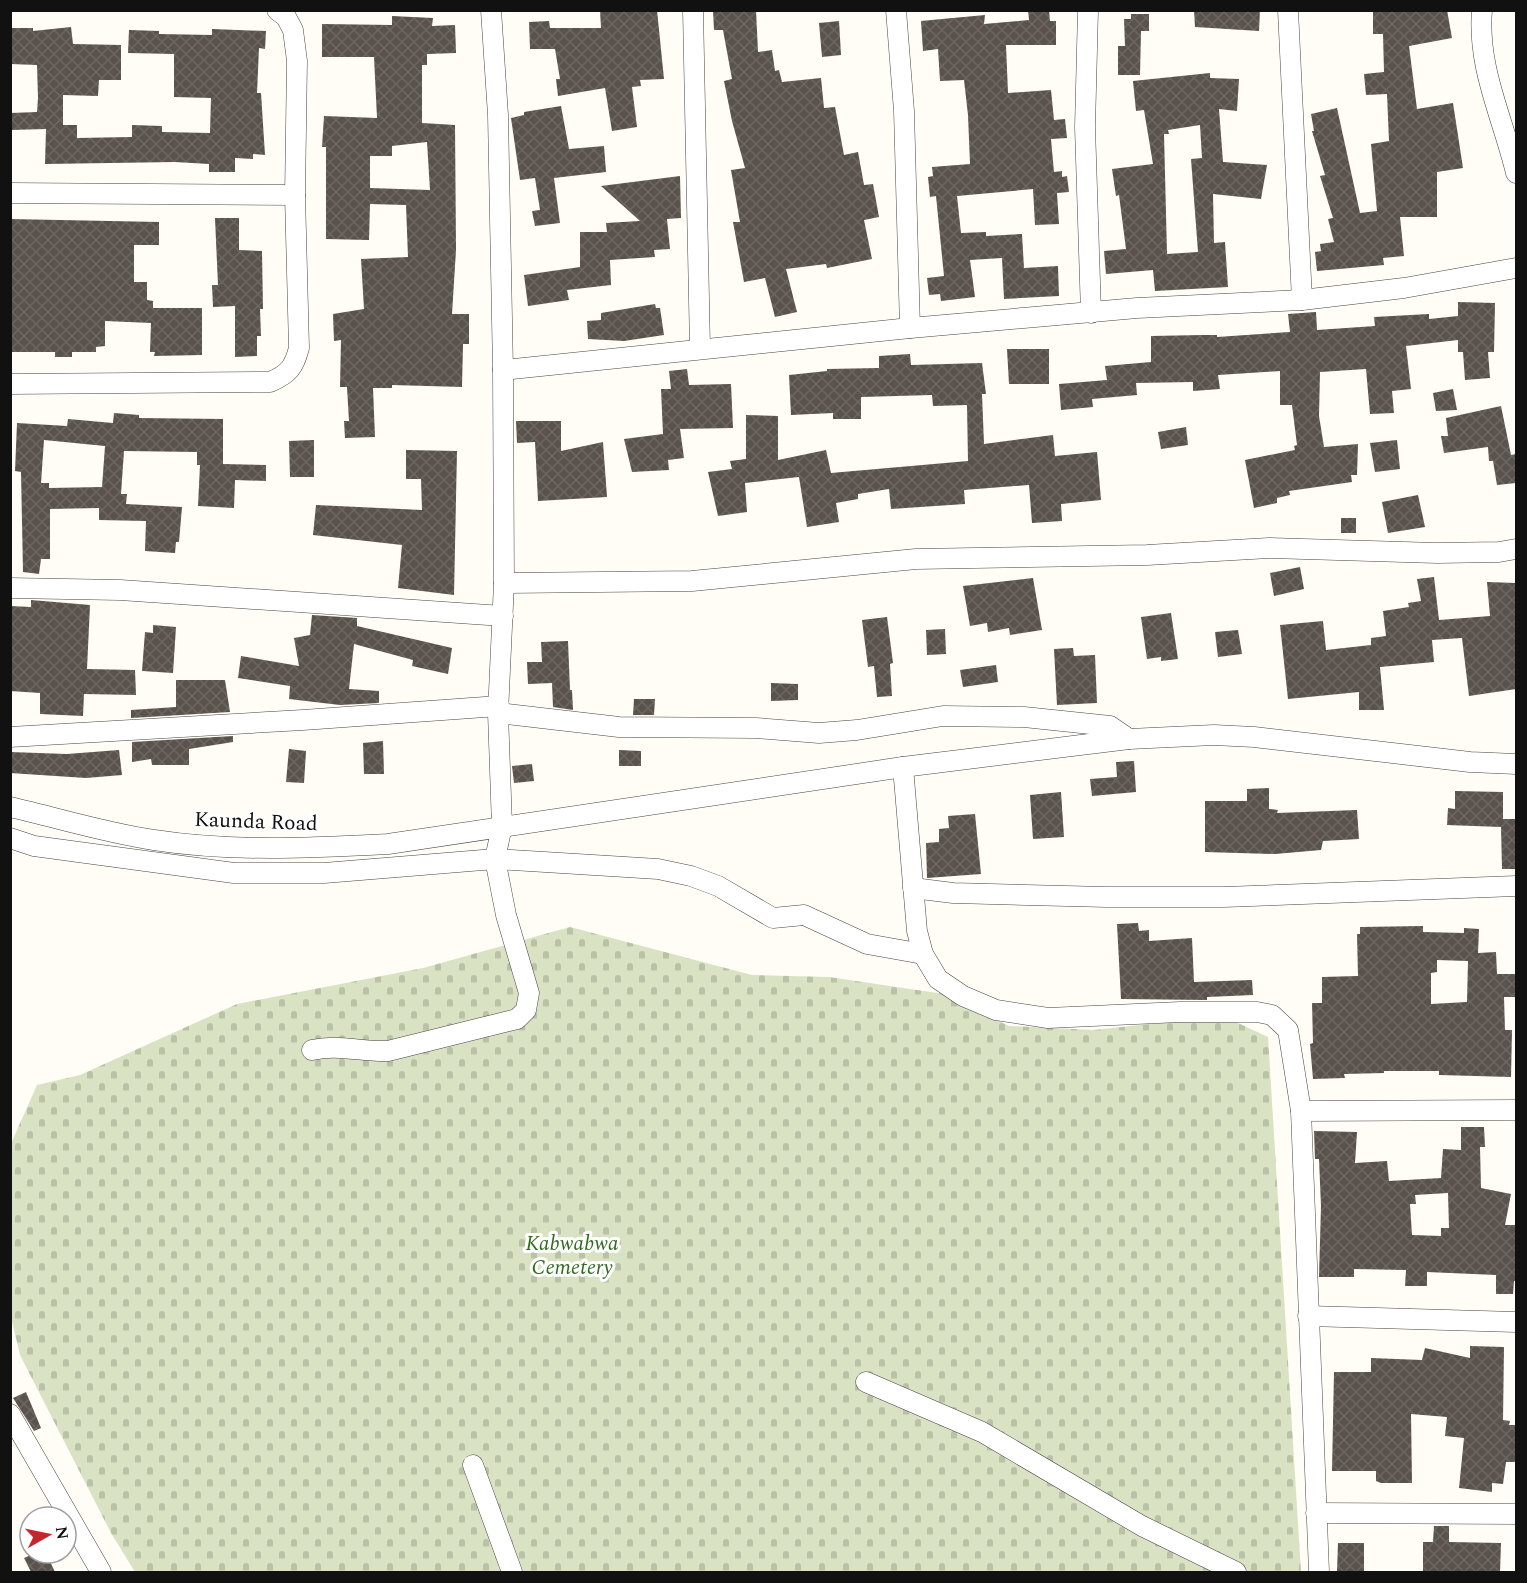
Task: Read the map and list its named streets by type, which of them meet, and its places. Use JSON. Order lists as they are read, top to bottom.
{
  "streets": {
    "street": ["Kaunda Road"]
  },
  "parks": ["Kabwabwa Cemetery"],
  "north": "right"
}
